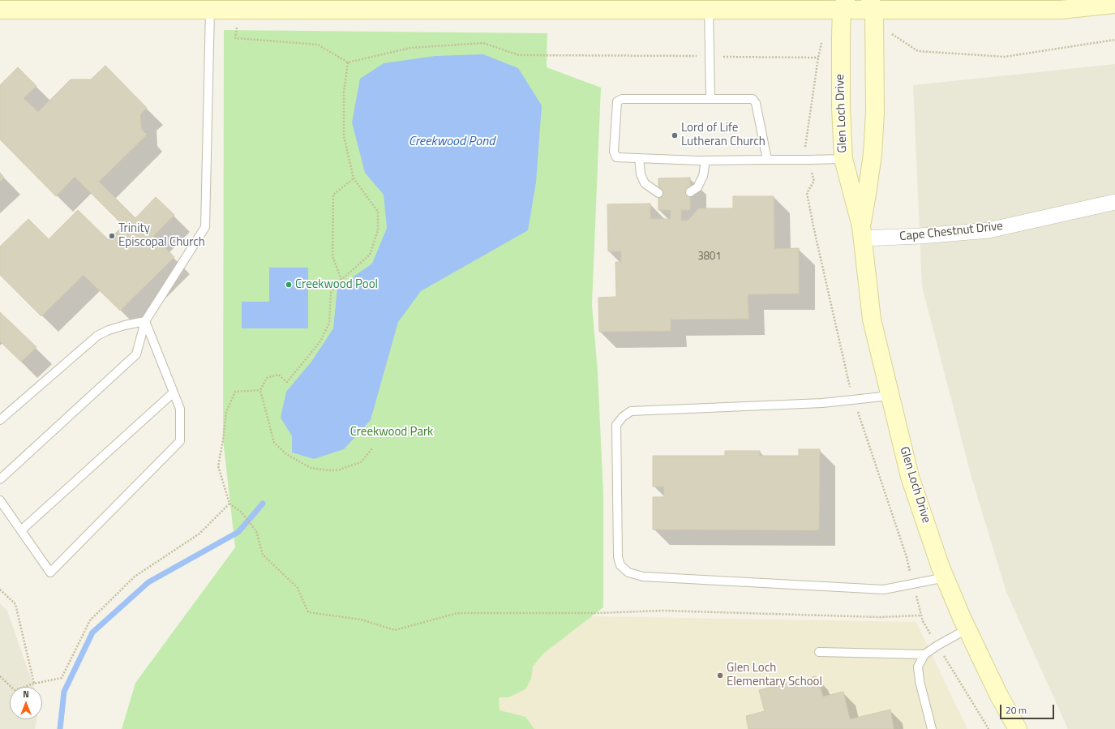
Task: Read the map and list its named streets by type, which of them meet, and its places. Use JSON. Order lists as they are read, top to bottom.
{
  "streets": {
    "street": ["Glen Loch Drive", "Cape Chestnut Drive"]
  },
  "crossings": [
    ["Glen Loch Drive", "Cape Chestnut Drive"]
  ],
  "water": ["Creekwood Pond"],
  "parks": ["Creekwood Park"],
  "places": [
    "Lord of Life Lutheran Church",
    "Trinity Episcopal Church",
    "Creekwood Pool",
    "Glen Loch Elementary School"
  ],
  "house_numbers": ["3801"],
  "scale_bar": "20 m",
  "north": "top"
}
